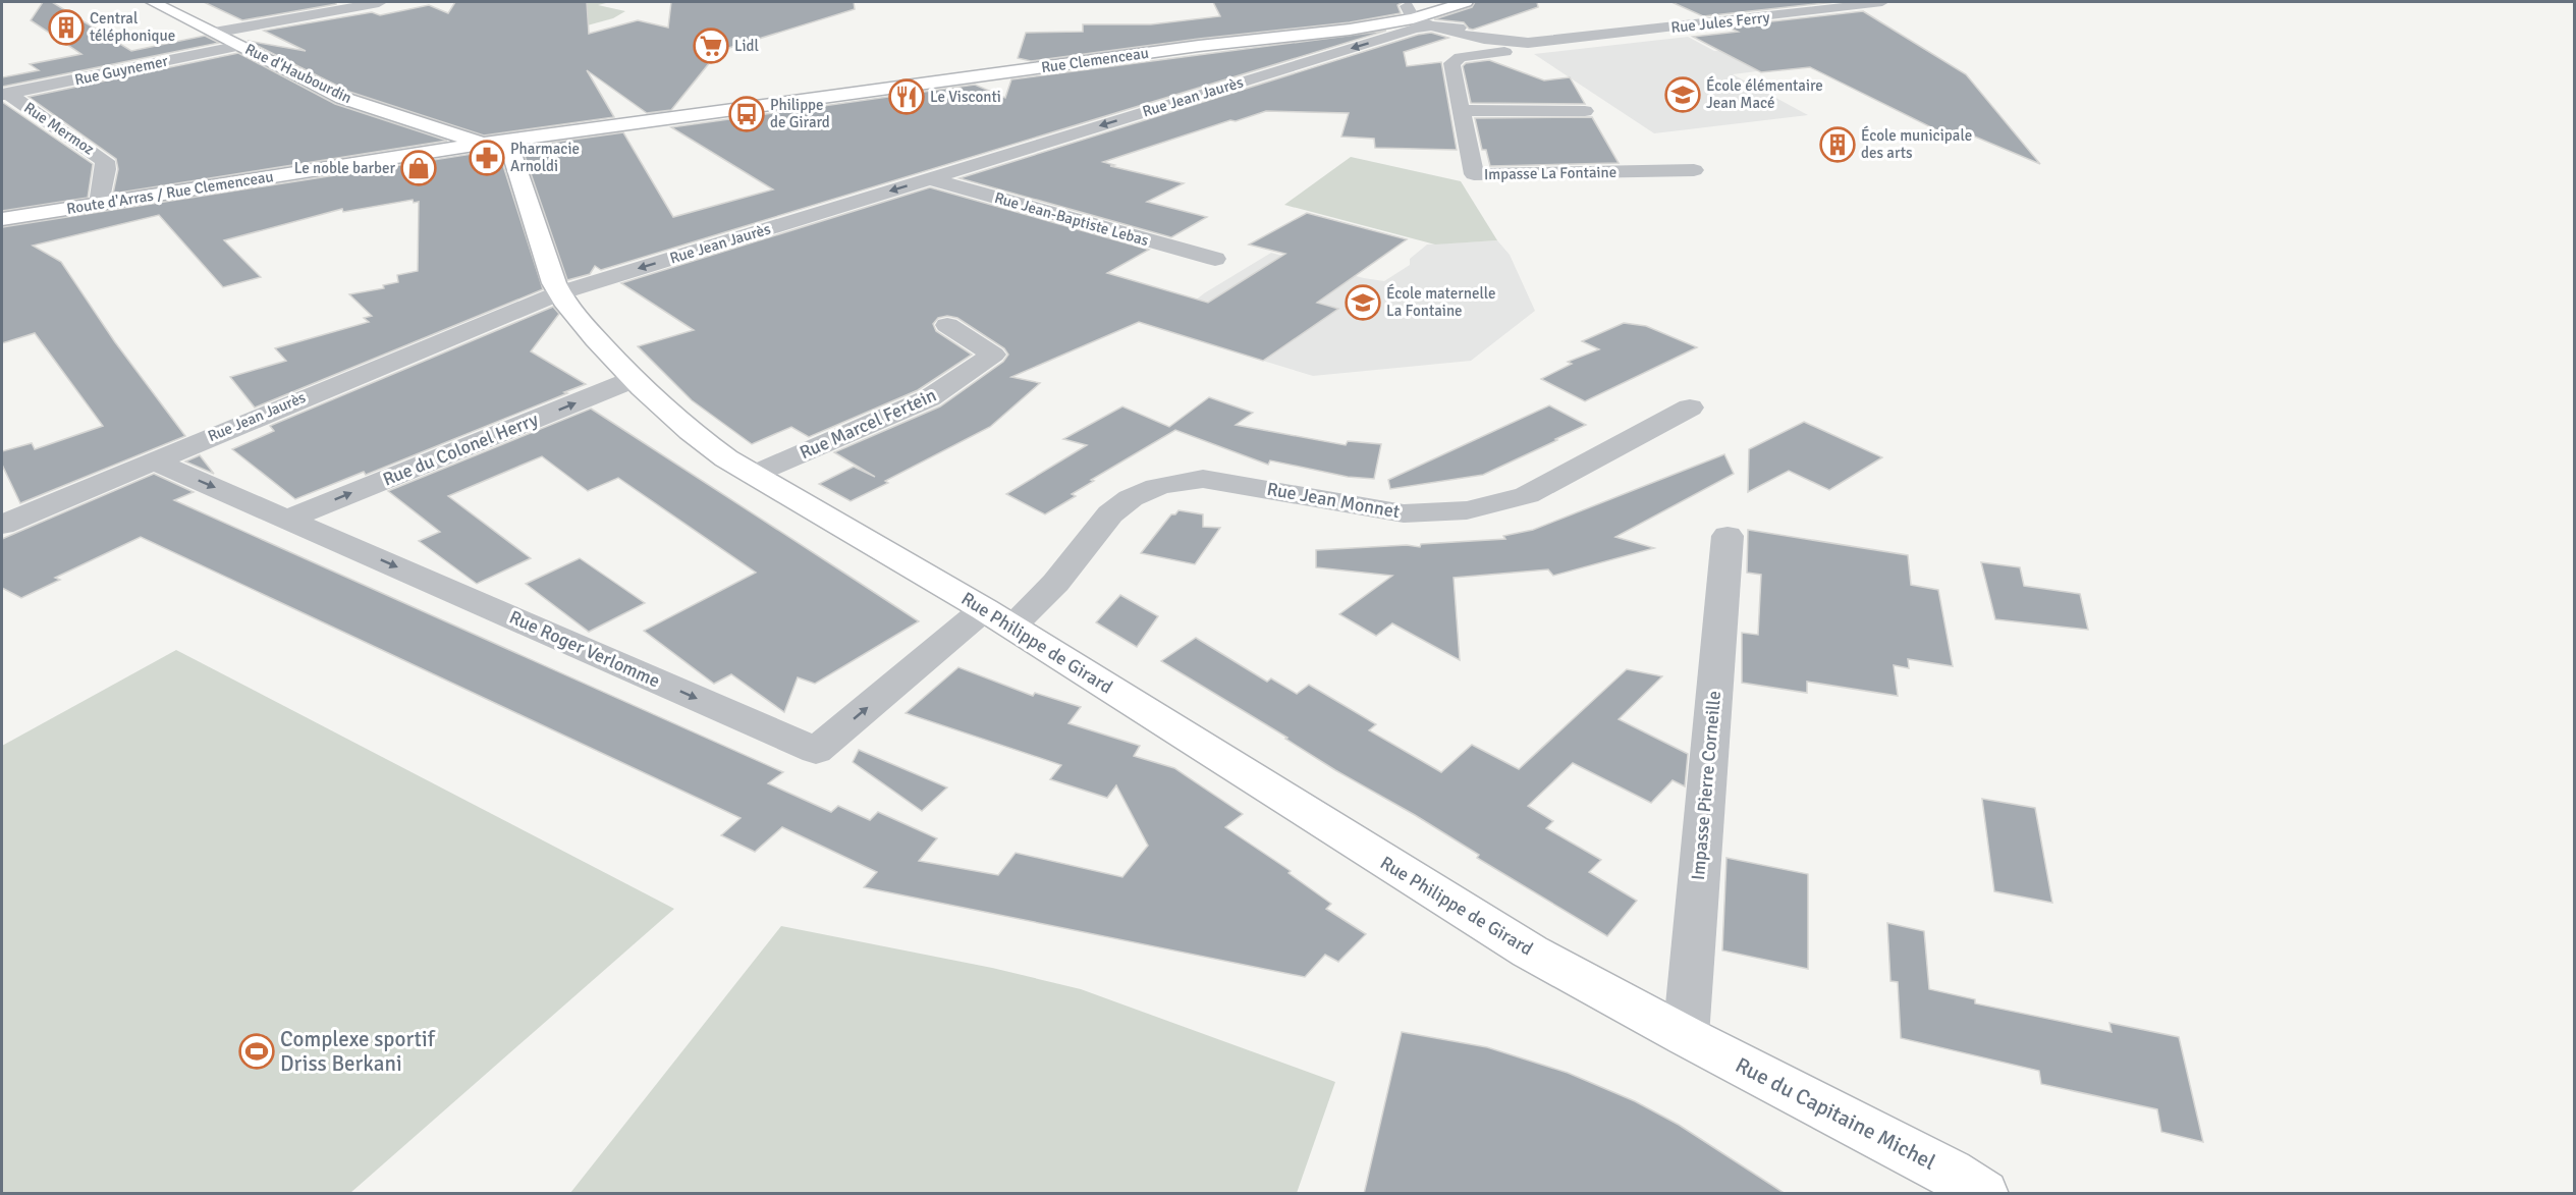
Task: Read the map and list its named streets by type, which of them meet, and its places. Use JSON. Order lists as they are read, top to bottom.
{
  "streets": {
    "main road": [
      "Rue Clemenceau",
      "Rue d'Haubourdin",
      "Route d'Arras / Rue Clemenceau",
      "Rue Philippe de Girard",
      "Rue du Capitaine Michel"
    ],
    "street": [
      "Rue Jules Ferry",
      "Rue Guynemer",
      "Rue Jean Jaurès",
      "Rue Mermoz",
      "Impasse La Fontaine",
      "Rue Jean-Baptiste Lebas",
      "Rue Marcel Fertein",
      "Rue du Colonel Herry",
      "Rue Jean Monnet",
      "Rue Roger Verlomme",
      "Impasse Pierre Corneille"
    ]
  },
  "crossings": [
    ["Rue Jules Ferry", "Rue Clemenceau"],
    ["Rue Jules Ferry", "Rue Jean Jaurès"],
    ["Rue Jules Ferry", "Impasse La Fontaine"],
    ["Rue Clemenceau", "Rue d'Haubourdin"],
    ["Rue Clemenceau", "Rue Jean Jaurès"],
    ["Rue Clemenceau", "Route d'Arras / Rue Clemenceau"],
    ["Rue Clemenceau", "Rue Philippe de Girard"],
    ["Rue Guynemer", "Rue d'Haubourdin"],
    ["Rue Guynemer", "Rue Mermoz"],
    ["Rue d'Haubourdin", "Route d'Arras / Rue Clemenceau"],
    ["Rue d'Haubourdin", "Rue Philippe de Girard"],
    ["Rue Jean Jaurès", "Rue Jean-Baptiste Lebas"],
    ["Rue Jean Jaurès", "Rue Philippe de Girard"],
    ["Rue Jean Jaurès", "Rue Roger Verlomme"],
    ["Rue Mermoz", "Route d'Arras / Rue Clemenceau"],
    ["Route d'Arras / Rue Clemenceau", "Rue Philippe de Girard"],
    ["Rue Marcel Fertein", "Rue Philippe de Girard"],
    ["Rue du Colonel Herry", "Rue Philippe de Girard"],
    ["Rue du Colonel Herry", "Rue Roger Verlomme"],
    ["Rue Jean Monnet", "Rue Philippe de Girard"],
    ["Rue Jean Monnet", "Rue Roger Verlomme"],
    ["Rue Philippe de Girard", "Rue Roger Verlomme"],
    ["Rue Philippe de Girard", "Impasse Pierre Corneille"],
    ["Rue Philippe de Girard", "Rue du Capitaine Michel"],
    ["Impasse Pierre Corneille", "Rue du Capitaine Michel"]
  ],
  "one_way": ["Rue Jean Jaurès", "Rue du Colonel Herry", "Rue Roger Verlomme"],
  "places": {
    "building": ["Central téléphonique", "École municipale des arts"],
    "supermarket": ["Lidl"],
    "school or university": ["École élémentaire Jean Macé", "École maternelle La Fontaine"],
    "restaurant": ["Le Visconti"],
    "bus stop": ["Philippe de Girard"],
    "pharmacy": ["Pharmacie Arnoldi"],
    "shop": ["Le noble barber"],
    "sports": ["Complexe sportif Driss Berkani"]
  }
}
